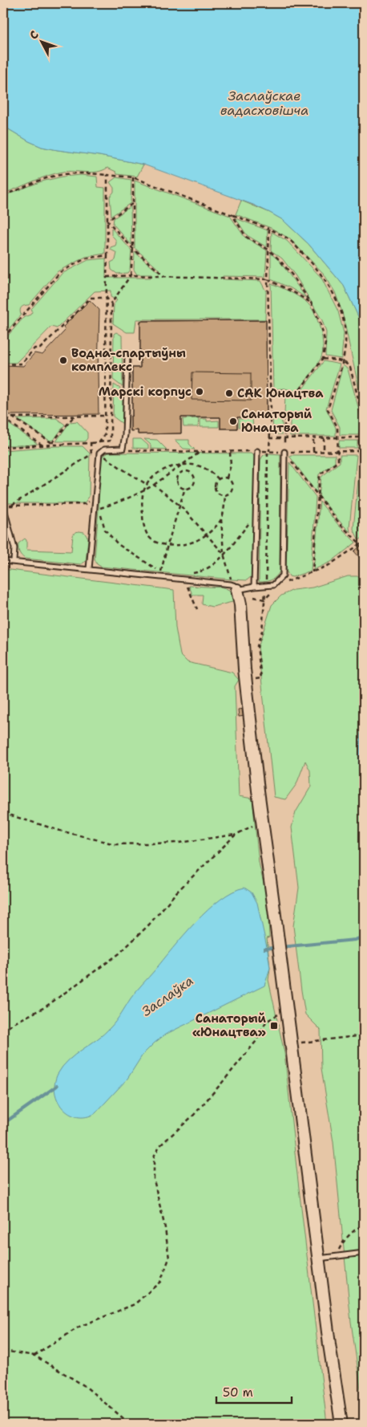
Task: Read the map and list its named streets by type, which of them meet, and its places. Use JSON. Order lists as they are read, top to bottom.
{
  "water": ["Заслаўскае вадасховішча", "Заслаўка"],
  "places": {
    "other": [
      "Водна-спартыўны комплекс",
      "Марскі корпус",
      "САК Юнацтва",
      "Санаторый Юнацтва"
    ],
    "transit": ["Санаторый «Юнацтва»"]
  },
  "scale_bar": "50 m",
  "north": "top left"
}
